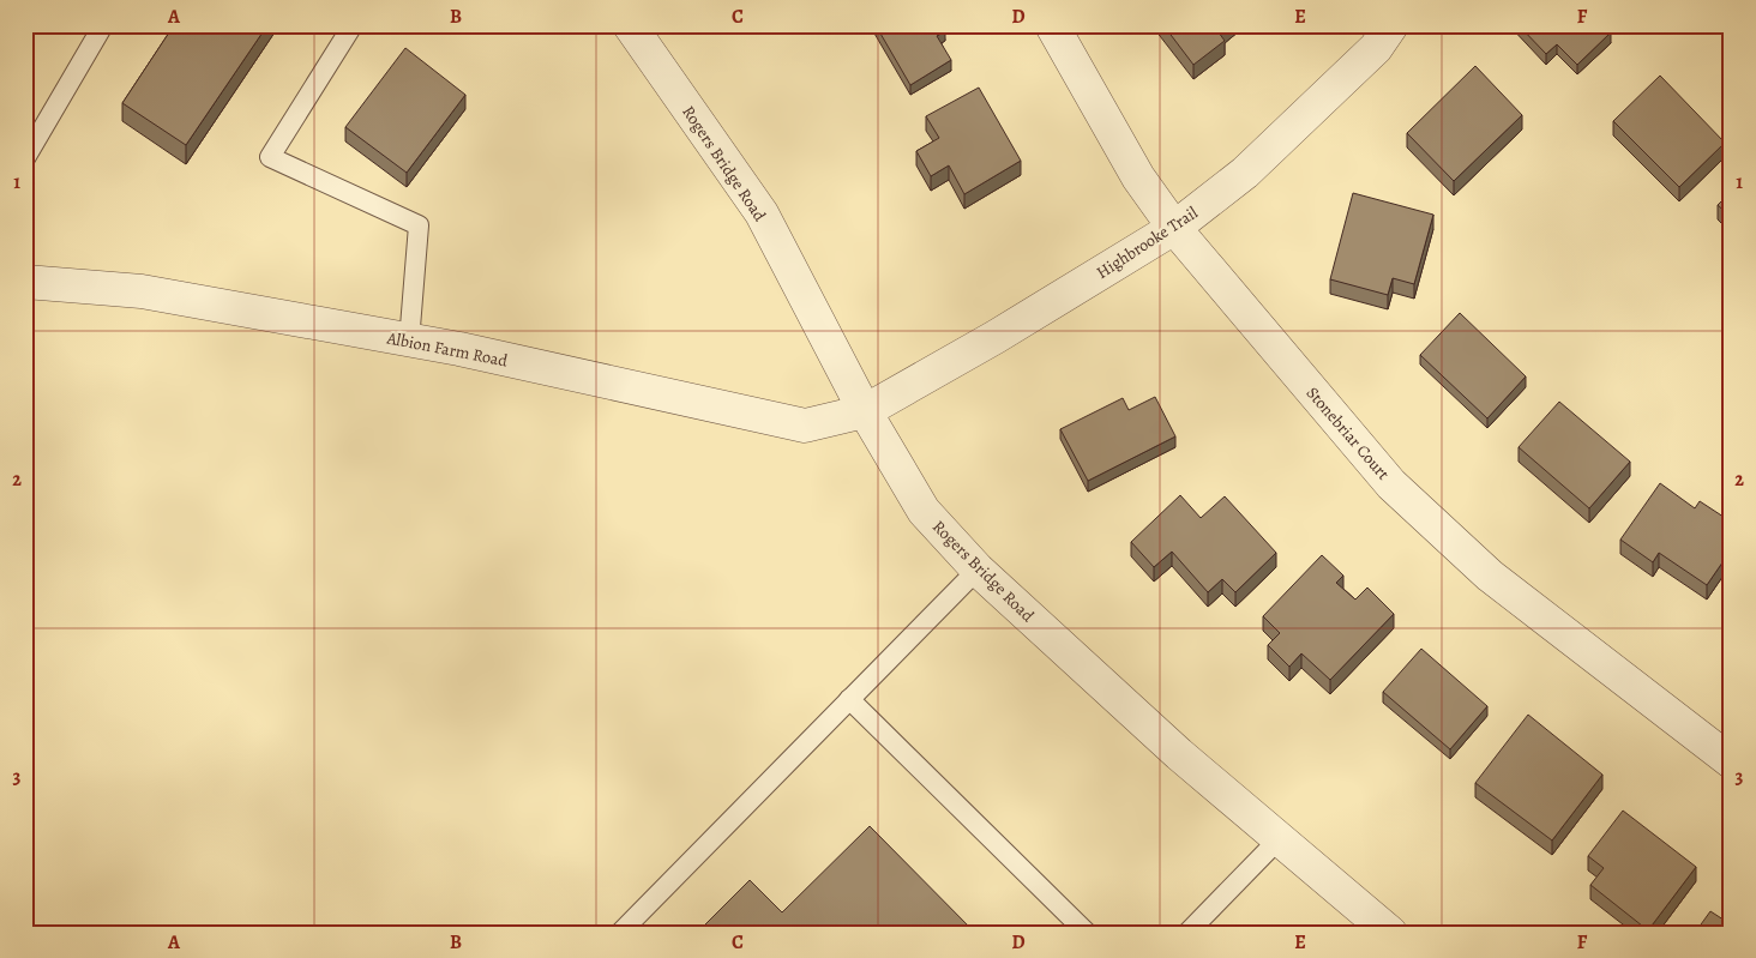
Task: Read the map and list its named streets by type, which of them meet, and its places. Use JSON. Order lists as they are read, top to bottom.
{
  "streets": {
    "street": [
      "Rogers Bridge Road",
      "Highbrooke Trail",
      "Albion Farm Road",
      "Stonebriar Court"
    ]
  },
  "crossings": [
    ["Rogers Bridge Road", "Highbrooke Trail"],
    ["Rogers Bridge Road", "Albion Farm Road"],
    ["Highbrooke Trail", "Albion Farm Road"],
    ["Highbrooke Trail", "Stonebriar Court"]
  ],
  "grid": {
    "columns": [
      "A",
      "B",
      "C",
      "D",
      "E",
      "F"
    ],
    "rows": ["1", "2", "3"]
  }
}
